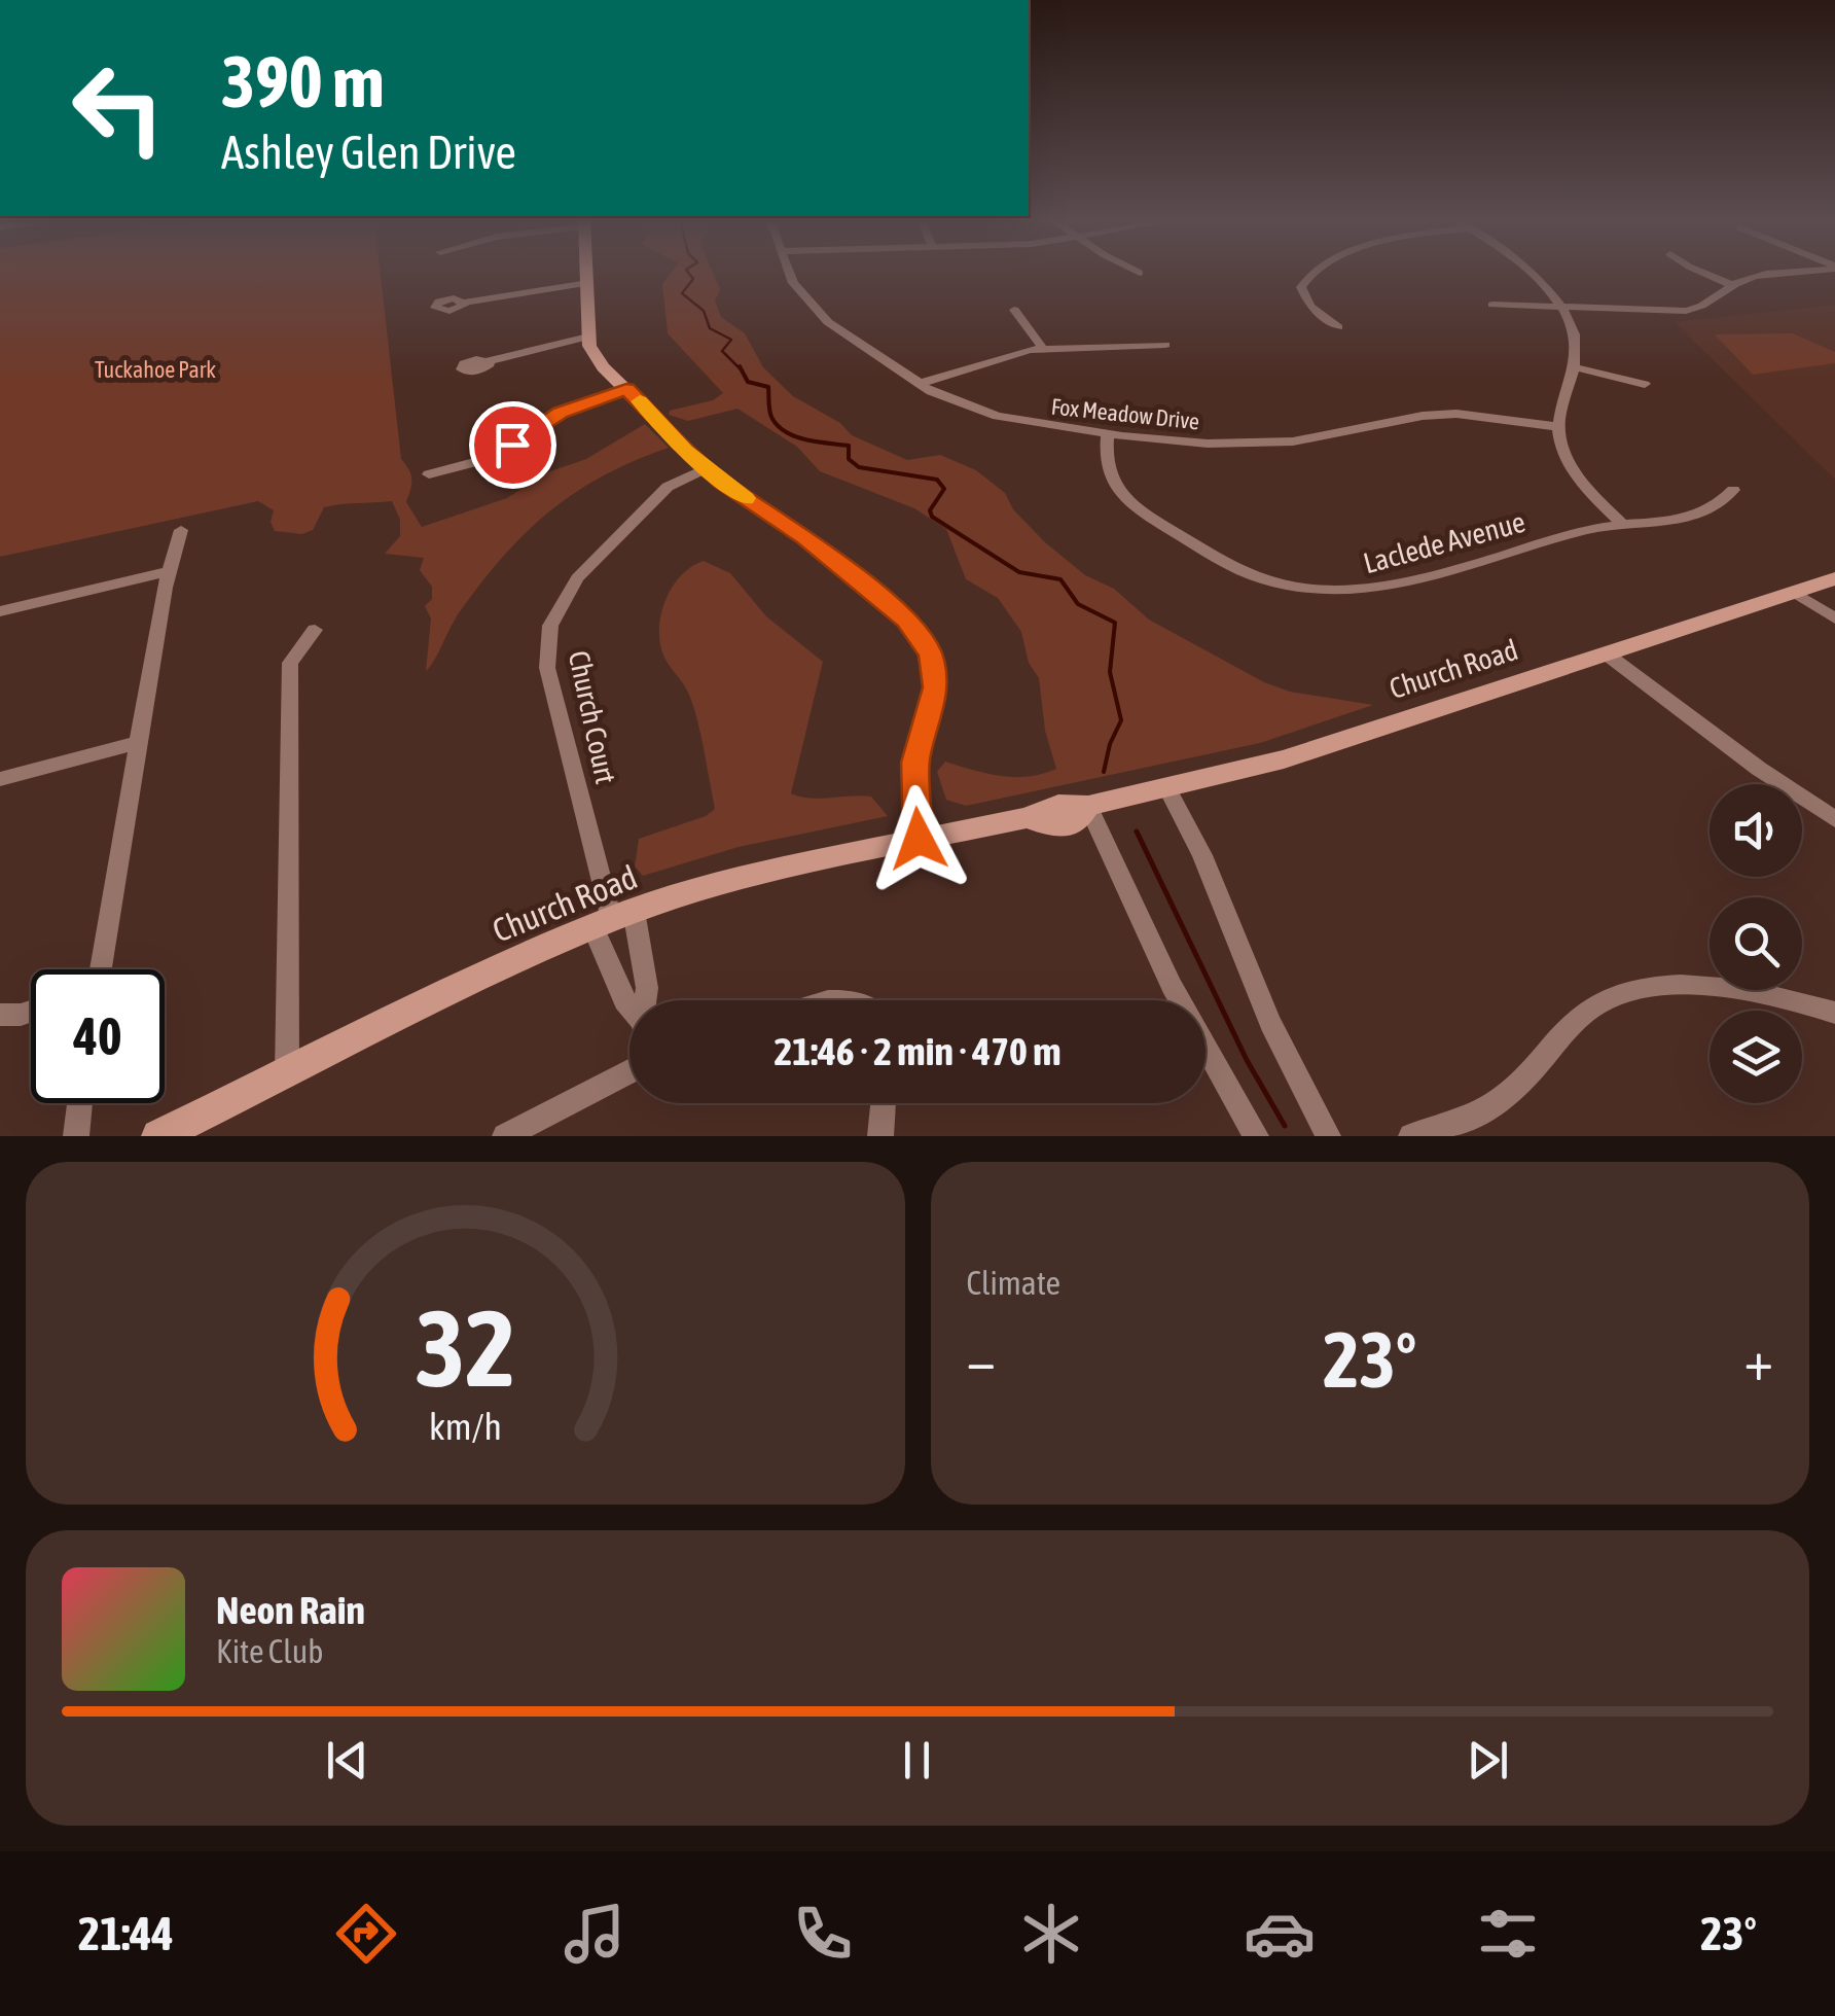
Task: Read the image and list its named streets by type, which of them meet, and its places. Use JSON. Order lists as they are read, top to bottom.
{
  "streets": {
    "main road": ["Church Road"],
    "street": ["Fox Meadow Drive", "Laclede Avenue", "Church Court"]
  },
  "crossings": [
    ["Fox Meadow Drive", "Laclede Avenue"],
    ["Church Road", "Church Court"]
  ],
  "parks": ["Tuckahoe Park"],
  "page": {
    "turn": ["390 m", "Ashley Glen Drive"],
    "limit": "40",
    "trip": "21:46 · 2 min · 470 m",
    "tile": "Climate",
    "heat": ["−", "23°", "+"],
    "song": ["Neon Rain", "Kite Club"],
    "tabs": ["21:44", "23°"],
    "gauge": ["32", "km/h"]
  }
}
